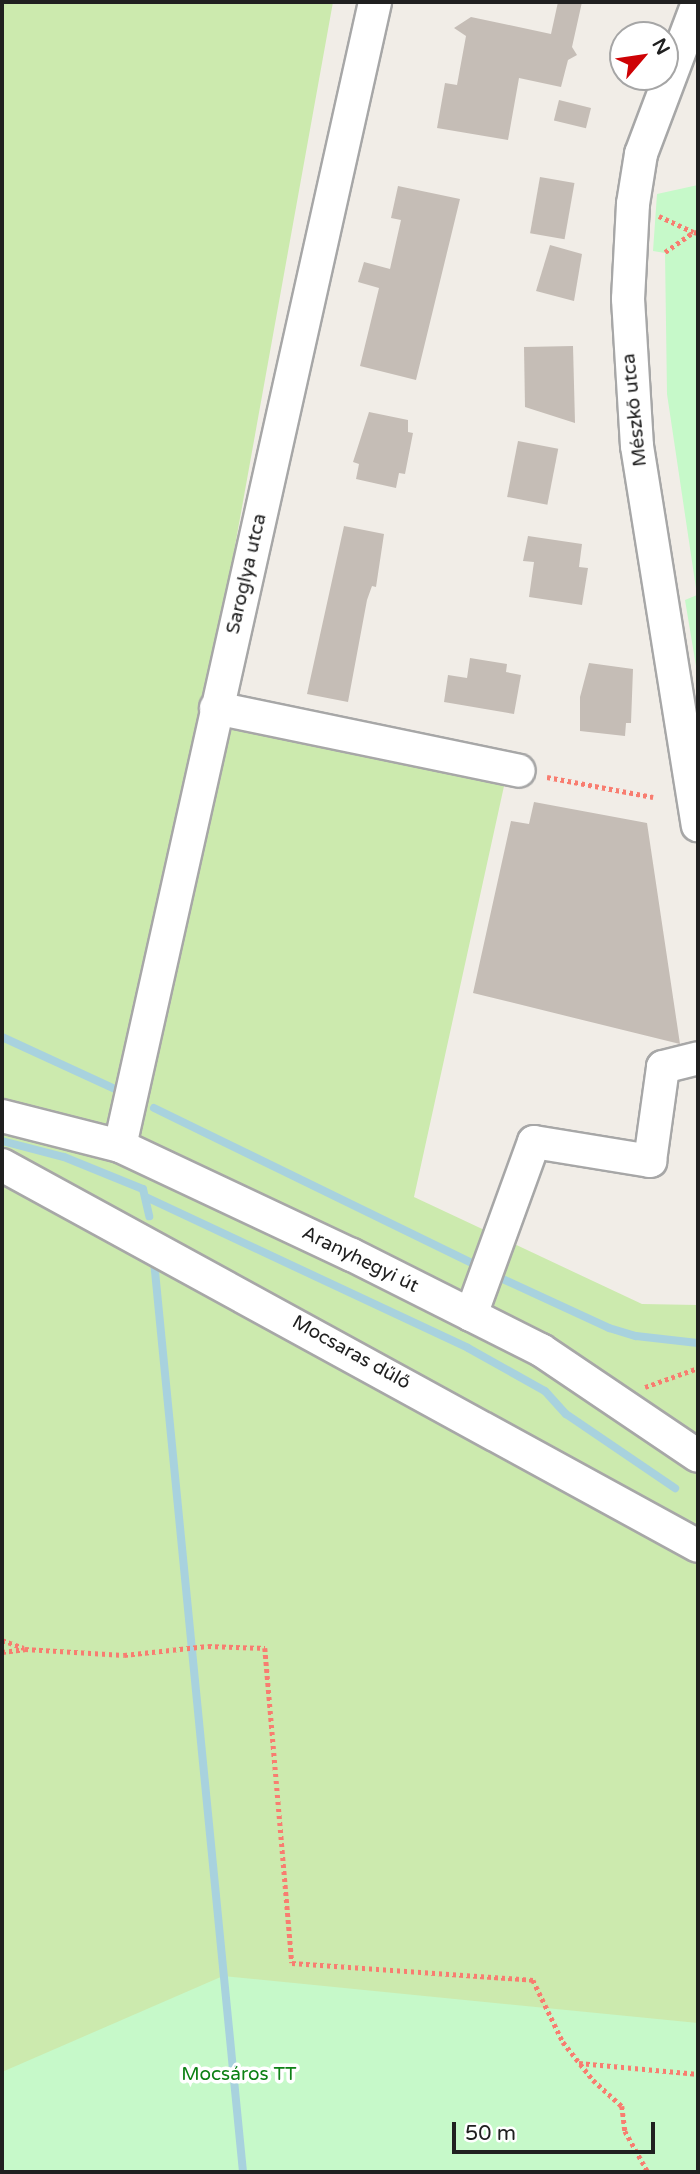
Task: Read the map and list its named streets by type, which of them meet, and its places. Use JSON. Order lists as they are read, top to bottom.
{
  "streets": {
    "street": [
      "Mészkő utca",
      "Saroglya utca",
      "Aranyhegyi út",
      "Mocsaras dűlő"
    ]
  },
  "crossings": [
    ["Saroglya utca", "Aranyhegyi út"]
  ],
  "parks": ["Mocsáros TT"],
  "scale_bar": "50 m",
  "north": "top right"
}
